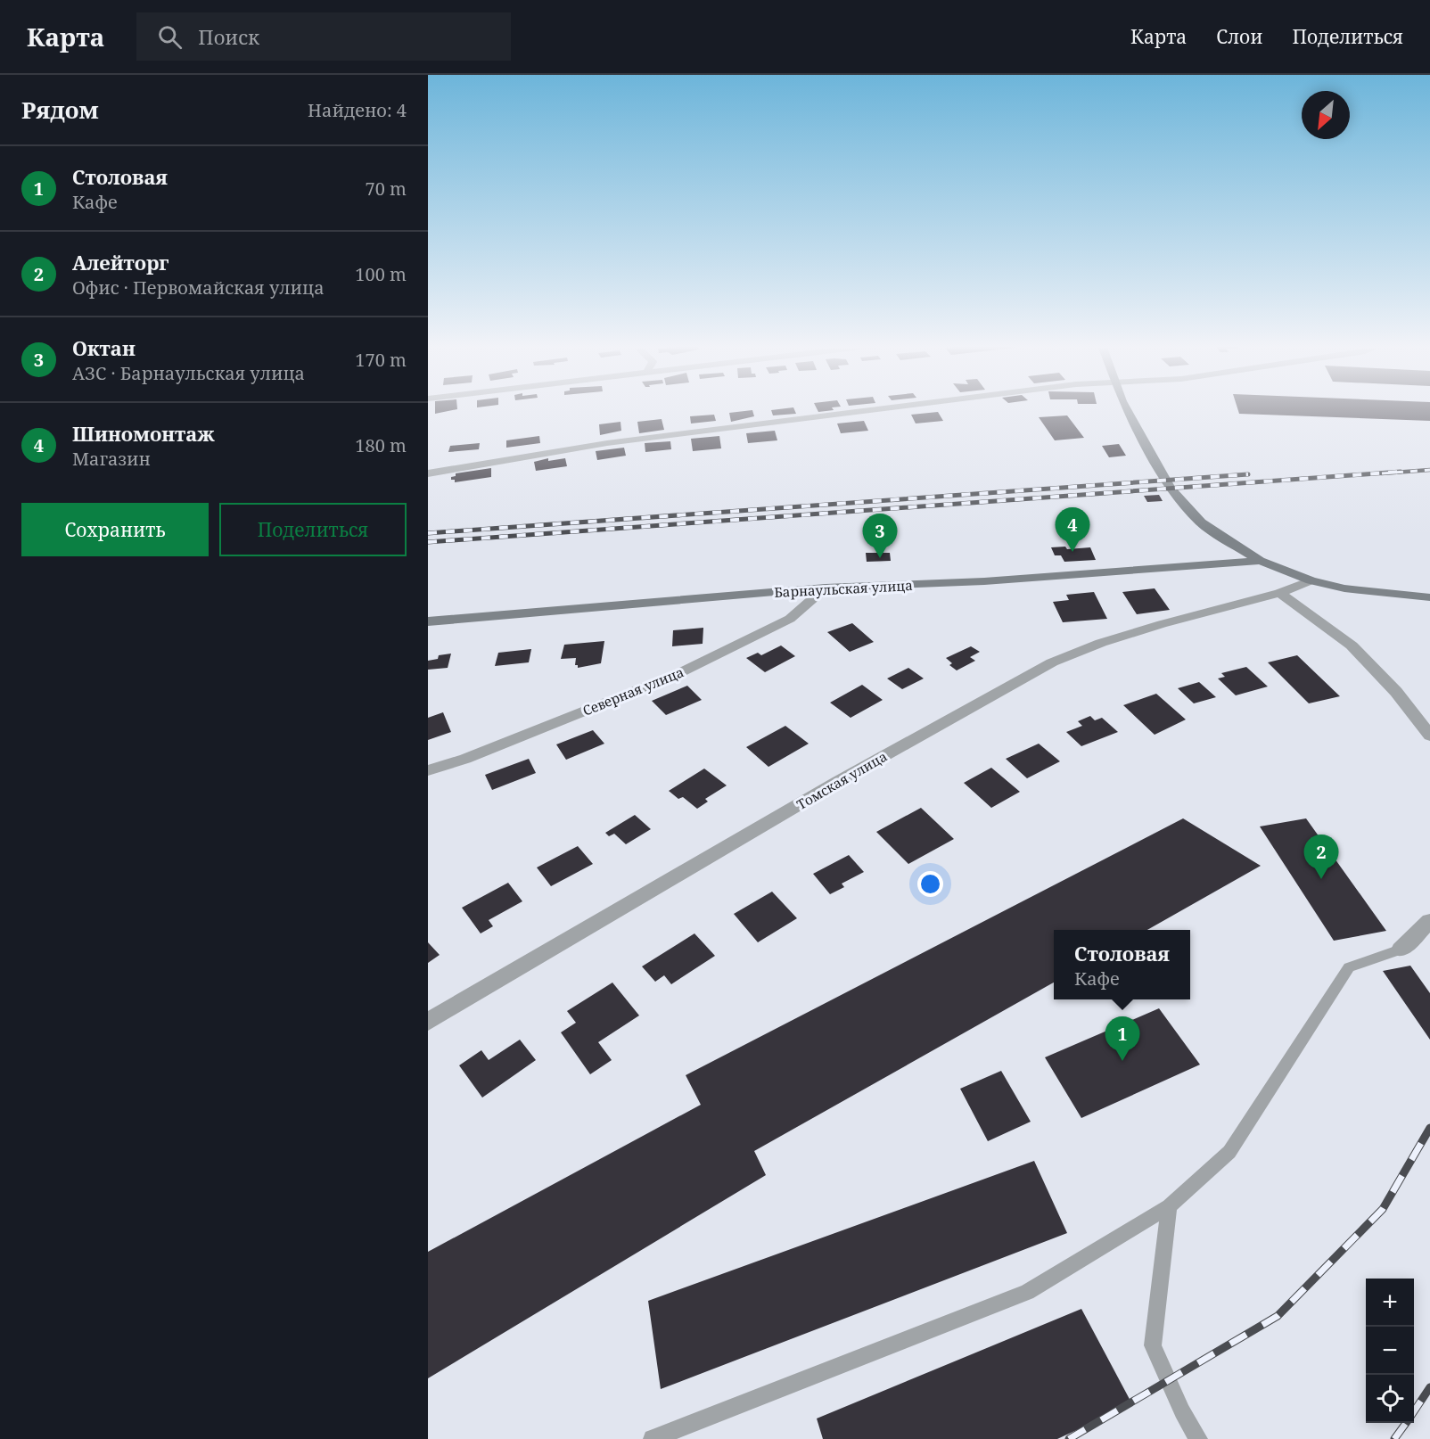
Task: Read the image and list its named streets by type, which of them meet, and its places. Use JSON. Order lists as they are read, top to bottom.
{
  "streets": {
    "street": ["Барнаульская улица", "Северная улица", "Томская улица"]
  },
  "crossings": [
    ["Барнаульская улица", "Северная улица"]
  ],
  "north": "bottom left",
  "page": {
    "header": "Карта",
    "search": "Поиск",
    "nav": ["Карта", "Слои", "Поделиться"],
    "heading": ["Рядом", "Найдено: 4"],
    "list": [
      {
        "mark": "1",
        "name": "Столовая",
        "note": "Кафе",
        "value": "70 m"
      },
      {
        "mark": "2",
        "name": "Алейторг",
        "note": "Офис · Первомайская улица",
        "value": "100 m"
      },
      {
        "mark": "3",
        "name": "Октан",
        "note": "АЗС · Барнаульская улица",
        "value": "170 m"
      },
      {
        "mark": "4",
        "name": "Шиномонтаж",
        "note": "Магазин",
        "value": "180 m"
      }
    ],
    "buttons": ["Сохранить", "Поделиться"],
    "pins": [
      "4",
      "3",
      "2",
      "1"
    ],
    "popup": ["Столовая", "Кафе"],
    "map_buttons": ["+", "−"]
  }
}
